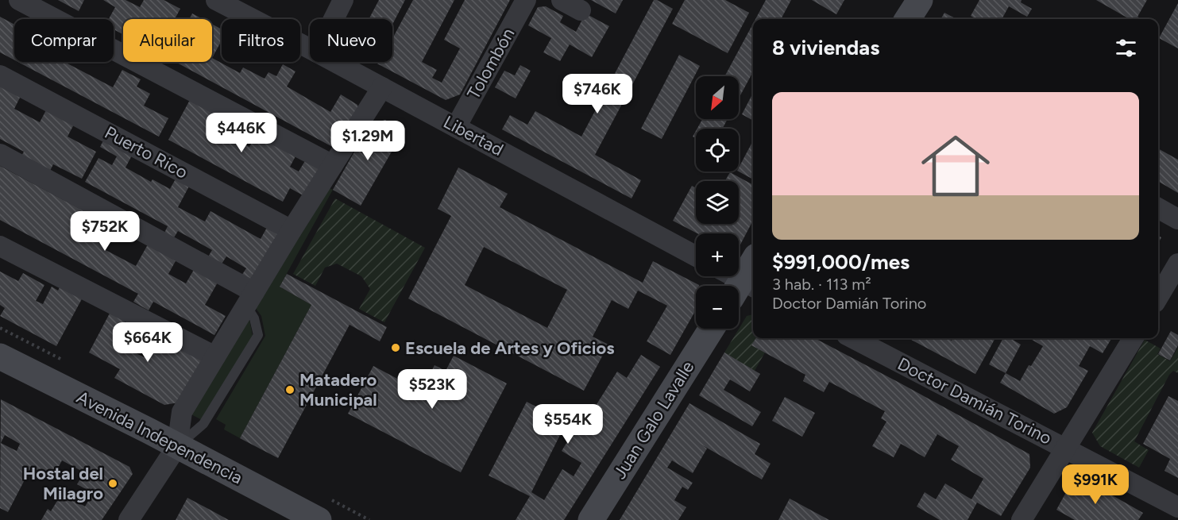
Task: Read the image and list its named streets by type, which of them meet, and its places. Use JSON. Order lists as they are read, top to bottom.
{
  "streets": {
    "main road": ["Juan Galo Lavalle", "Avenida Independencia"],
    "street": [
      "Tolombón",
      "Libertad",
      "Puerto Rico",
      "Doctor Damián Torino"
    ]
  },
  "crossings": [
    ["Tolombón", "Libertad"]
  ],
  "places": ["Escuela de Artes y Oficios", "Matadero Municipal", "Hostal del Milagro"],
  "north": "bottom left",
  "page": {
    "chip": [
      "Comprar",
      "Alquilar",
      "Filtros",
      "Nuevo"
    ],
    "heading": "8 viviendas",
    "price": [
      "$746K",
      "$446K",
      "$1.29M",
      "$752K",
      "$664K",
      "$523K",
      "$554K",
      "$991K"
    ],
    "map_buttons": ["+", "−"],
    "list": [
      {
        "name": "$991,000/mes",
        "note": "3 hab. · 113 m² · Doctor Damián Torino"
      }
    ]
  }
}
